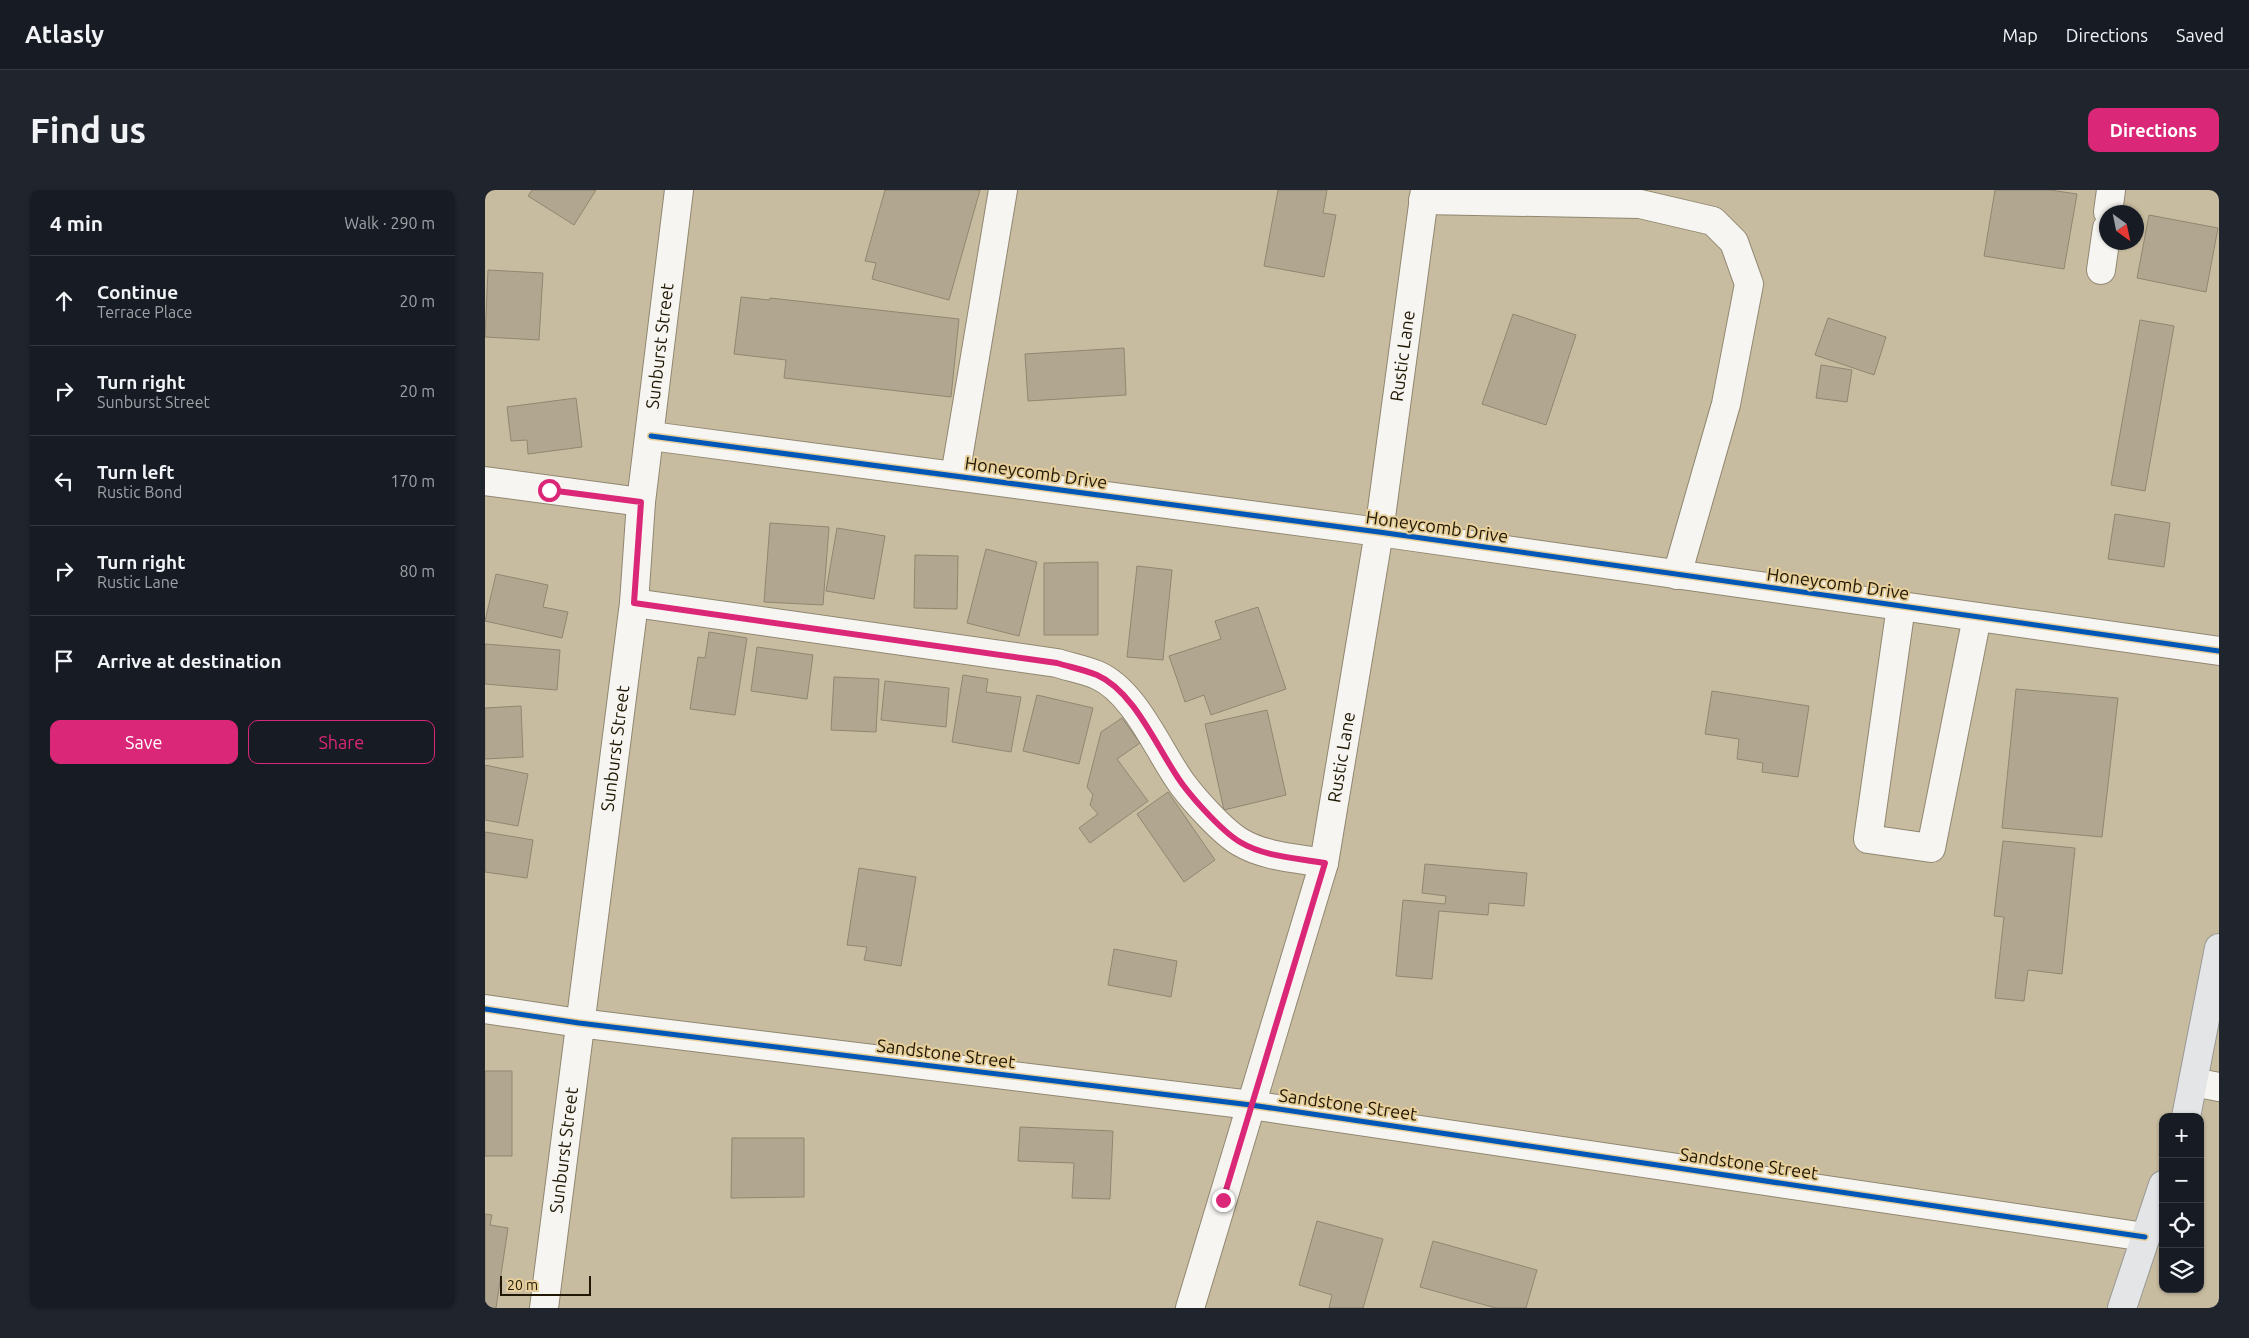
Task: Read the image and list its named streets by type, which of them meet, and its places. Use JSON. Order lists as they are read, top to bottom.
{
  "streets": {
    "street": [
      "Sunburst Street",
      "Rustic Lane",
      "Honeycomb Drive",
      "Sandstone Street"
    ]
  },
  "crossings": [
    ["Sunburst Street", "Honeycomb Drive"],
    ["Sunburst Street", "Sandstone Street"],
    ["Rustic Lane", "Honeycomb Drive"],
    ["Rustic Lane", "Sandstone Street"]
  ],
  "scale_bar": "20 m",
  "north": "bottom right",
  "page": {
    "header": "Atlasly",
    "nav": ["Map", "Directions", "Saved"],
    "buttons": [
      "Directions",
      ["Save", "Share"]
    ],
    "title": "Find us",
    "heading": ["4 min", "Walk · 290 m"],
    "list": [
      ["Continue", "Terrace Place", "20 m"],
      ["Turn right", "Sunburst Street", "20 m"],
      ["Turn left", "Rustic Bond", "170 m"],
      ["Turn right", "Rustic Lane", "80 m"],
      "Arrive at destination"
    ],
    "map_buttons": ["+", "−"],
    "scale": "20 m"
  }
}
